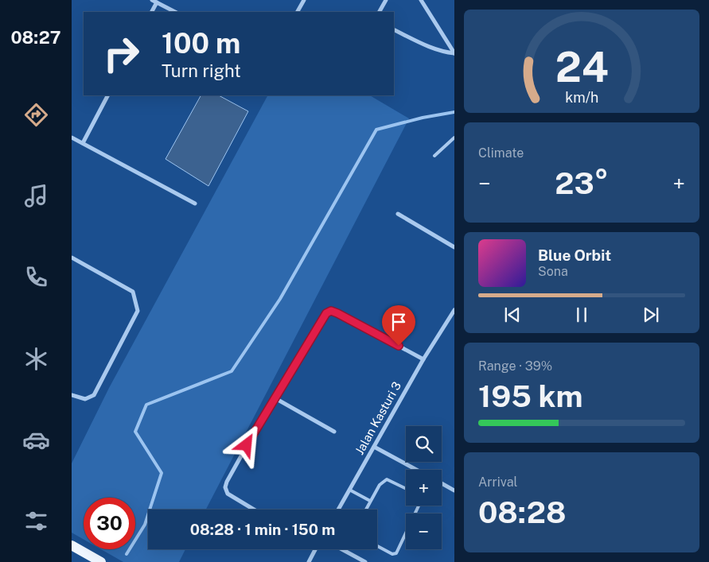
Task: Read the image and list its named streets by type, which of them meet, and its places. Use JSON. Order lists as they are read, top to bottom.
{
  "streets": {
    "street": ["Jalan Kasturi 3"]
  },
  "page": {
    "tabs": "08:27",
    "turn": ["100 m", "Turn right"],
    "tile": [
      "Climate",
      ["Range · 39%", "195 km"],
      ["Arrival", "08:28"]
    ],
    "heat": ["−", "23°", "+"],
    "song": ["Blue Orbit", "Sona"],
    "map_buttons": ["+", "−"],
    "limit": "30",
    "trip": "08:28 · 1 min · 150 m",
    "gauge": ["24", "km/h"]
  }
}
